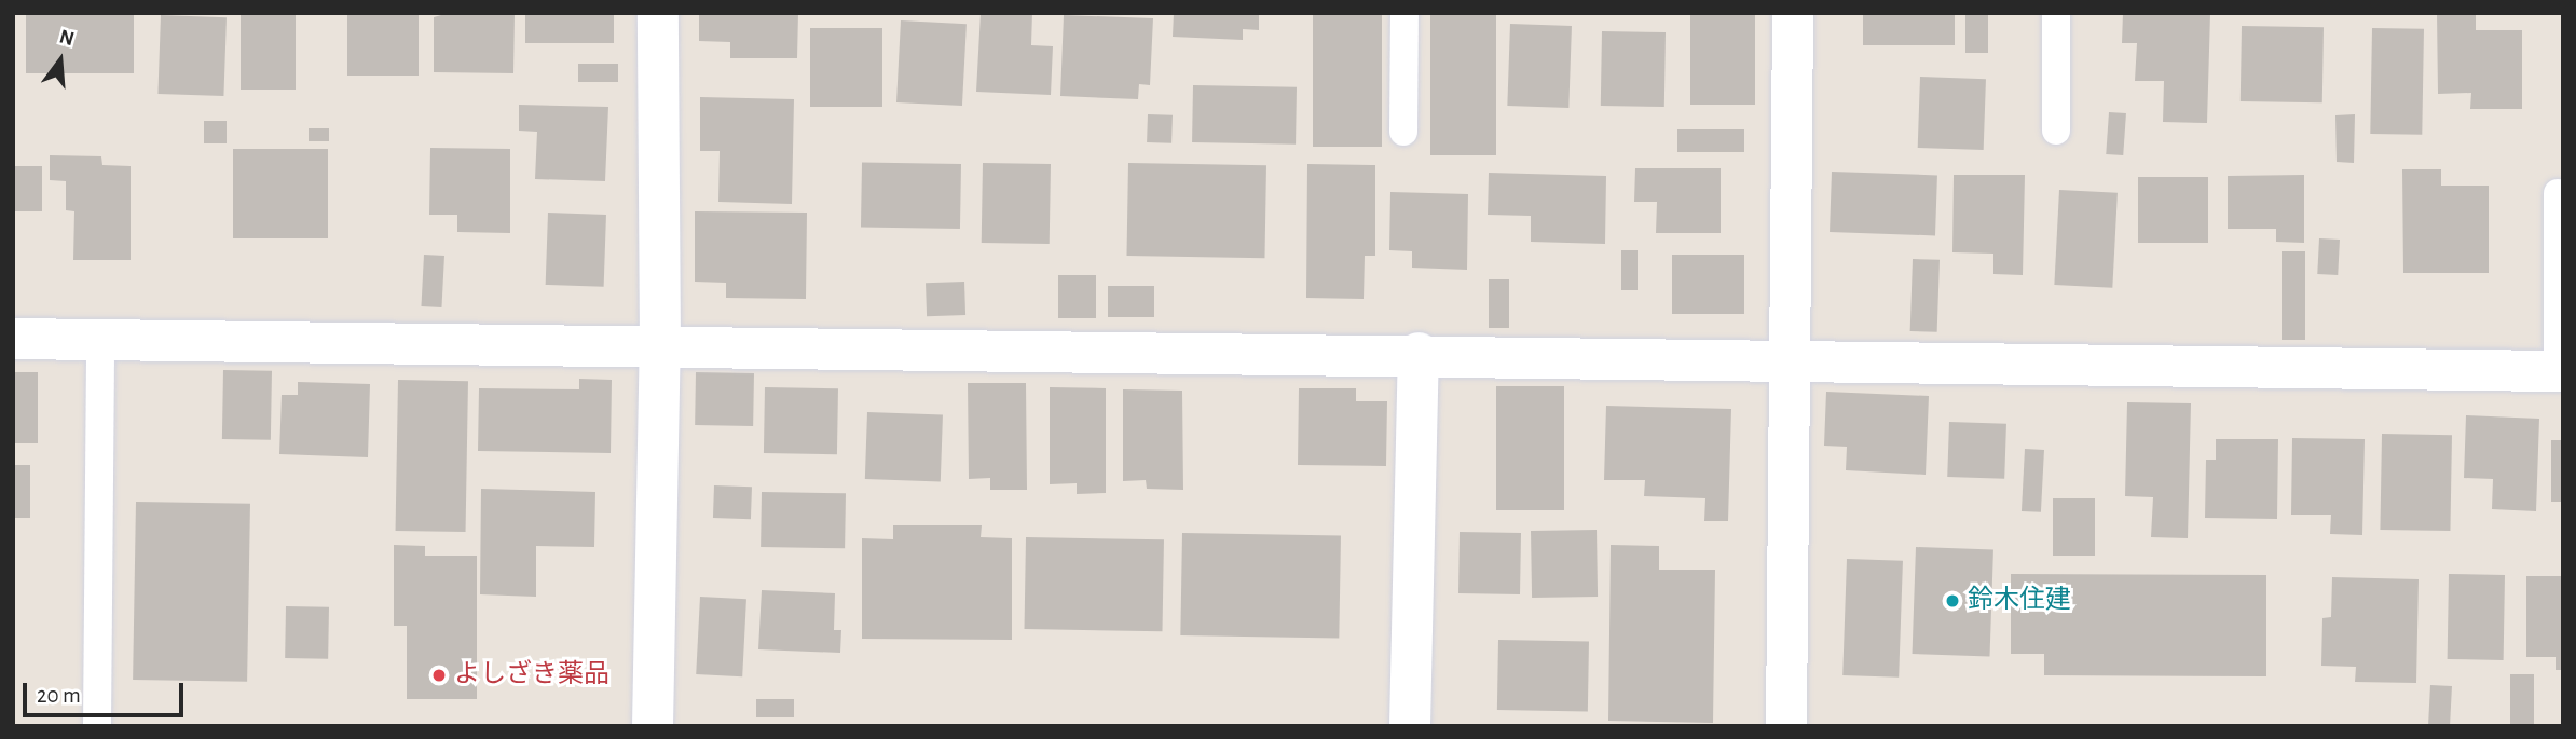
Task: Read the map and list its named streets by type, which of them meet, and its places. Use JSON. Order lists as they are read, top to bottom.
{
  "places": ["鈴木住建", "よしざき薬品"],
  "scale_bar": "20 m",
  "north": "top"
}
